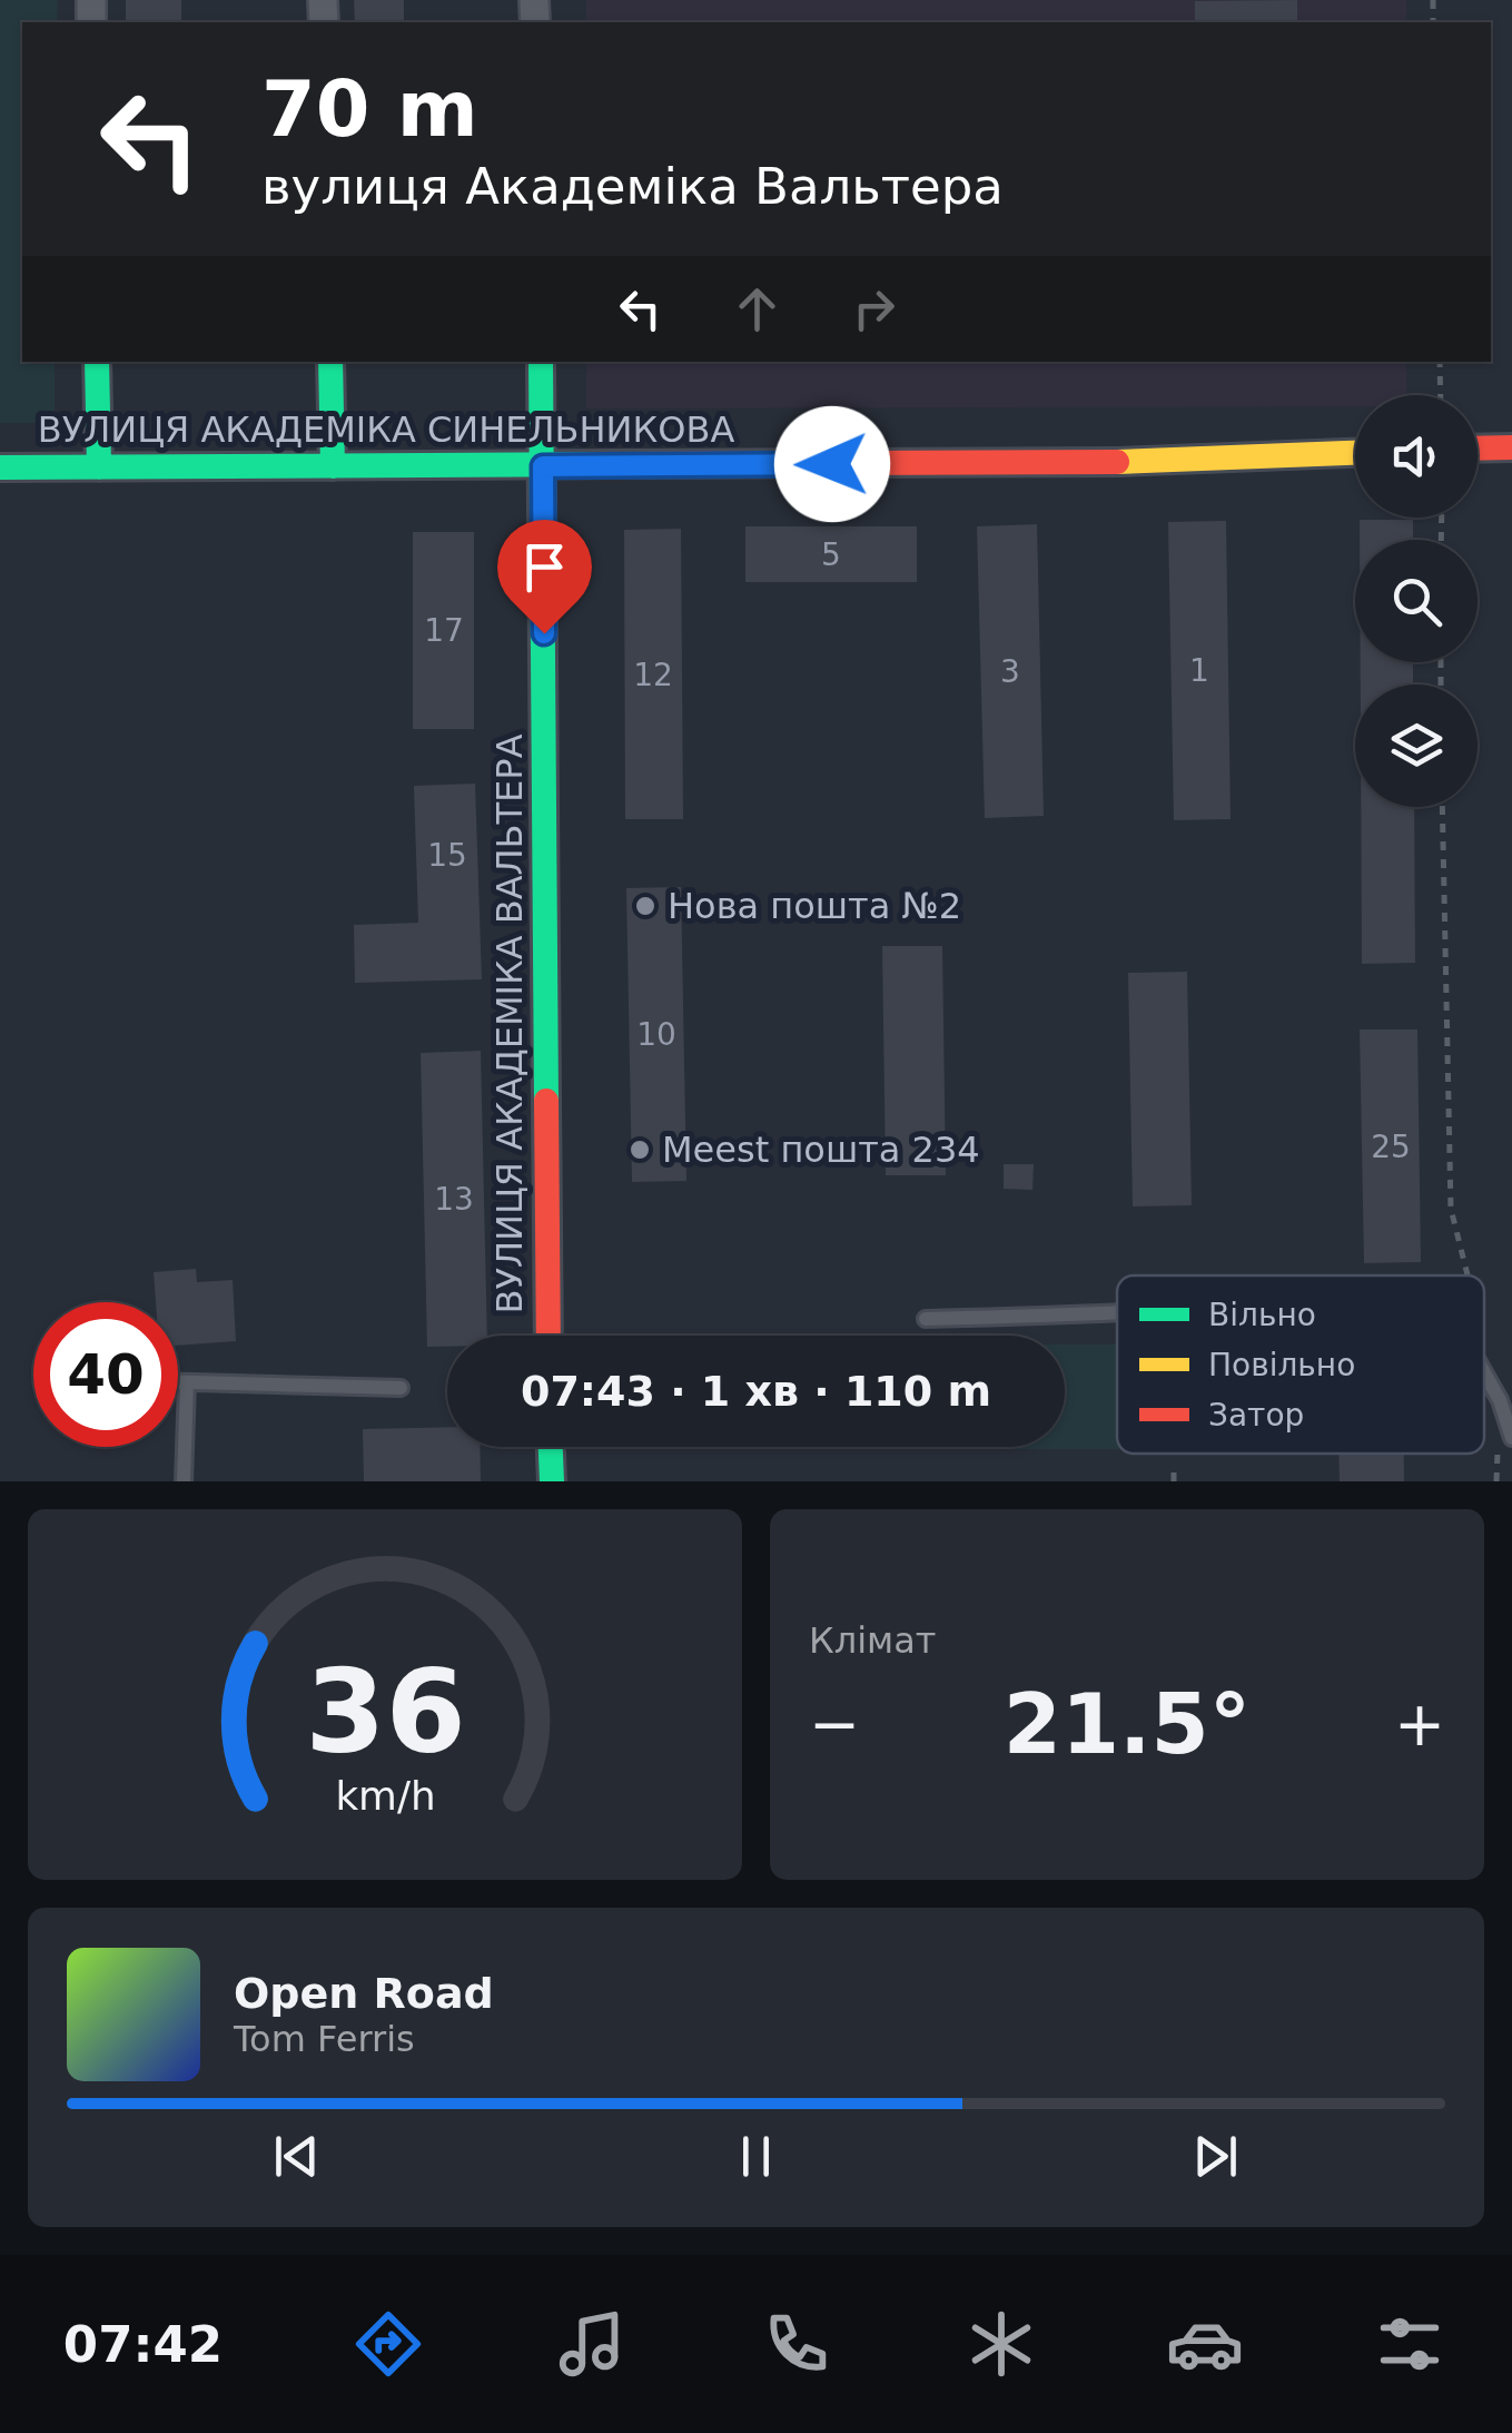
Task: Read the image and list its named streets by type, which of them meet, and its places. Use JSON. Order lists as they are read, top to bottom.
{
  "streets": {
    "street": ["ВУЛИЦЯ АКАДЕМІКА СИНЕЛЬНИКОВА", "ВУЛИЦЯ АКАДЕМІКА ВАЛЬТЕРА"]
  },
  "crossings": [
    ["ВУЛИЦЯ АКАДЕМІКА СИНЕЛЬНИКОВА", "ВУЛИЦЯ АКАДЕМІКА ВАЛЬТЕРА"]
  ],
  "places": ["Нова пошта №2", "Meest пошта 234"],
  "house_numbers": [
    "5",
    "17",
    "1",
    "3",
    "12",
    "15",
    "10",
    "25",
    "13"
  ],
  "legend": ["Вільно", "Повільно", "Затор"],
  "page": {
    "turn": ["70 m", "вулиця Академіка Вальтера"],
    "limit": "40",
    "trip": "07:43 · 1 хв · 110 m",
    "tile": "Клімат",
    "heat": ["−", "21.5°", "+"],
    "song": ["Open Road", "Tom Ferris"],
    "tabs": "07:42",
    "gauge": ["36", "km/h"]
  }
}
